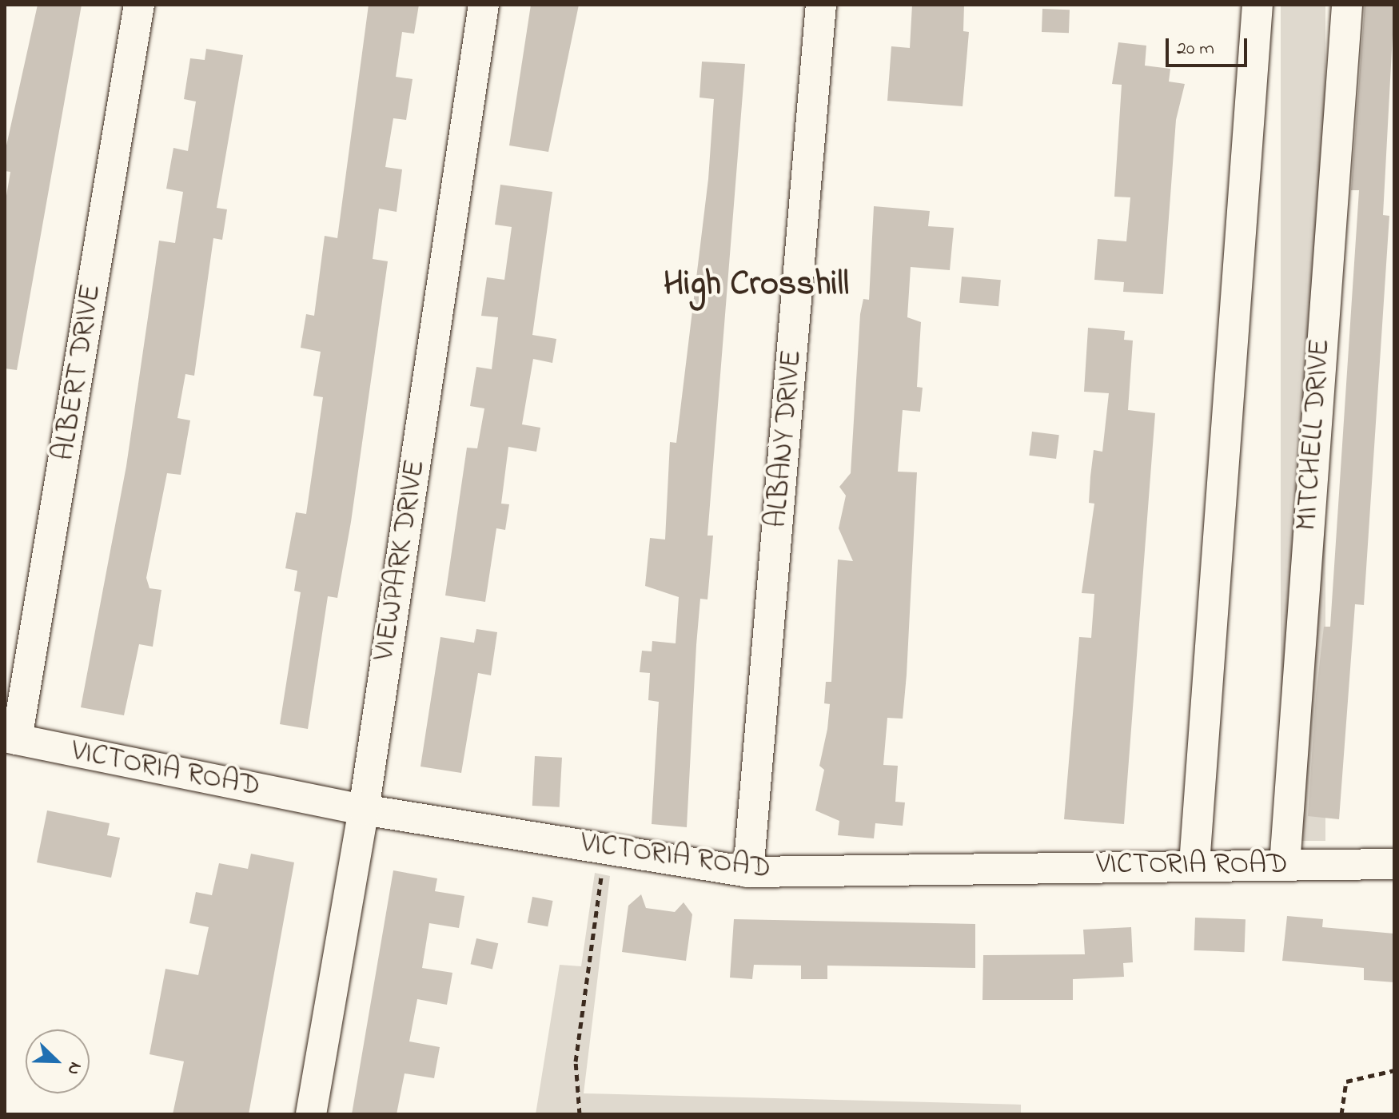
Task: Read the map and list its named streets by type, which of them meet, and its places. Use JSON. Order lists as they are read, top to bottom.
{
  "streets": {
    "street": [
      "ALBERT DRIVE",
      "MITCHELL DRIVE",
      "ALBANY DRIVE",
      "VIEWPARK DRIVE",
      "VICTORIA ROAD"
    ]
  },
  "crossings": [
    ["ALBERT DRIVE", "VICTORIA ROAD"],
    ["MITCHELL DRIVE", "VICTORIA ROAD"],
    ["ALBANY DRIVE", "VICTORIA ROAD"],
    ["VIEWPARK DRIVE", "VICTORIA ROAD"]
  ],
  "districts": ["High Crosshill"],
  "scale_bar": "20 m",
  "north": "bottom right"
}
